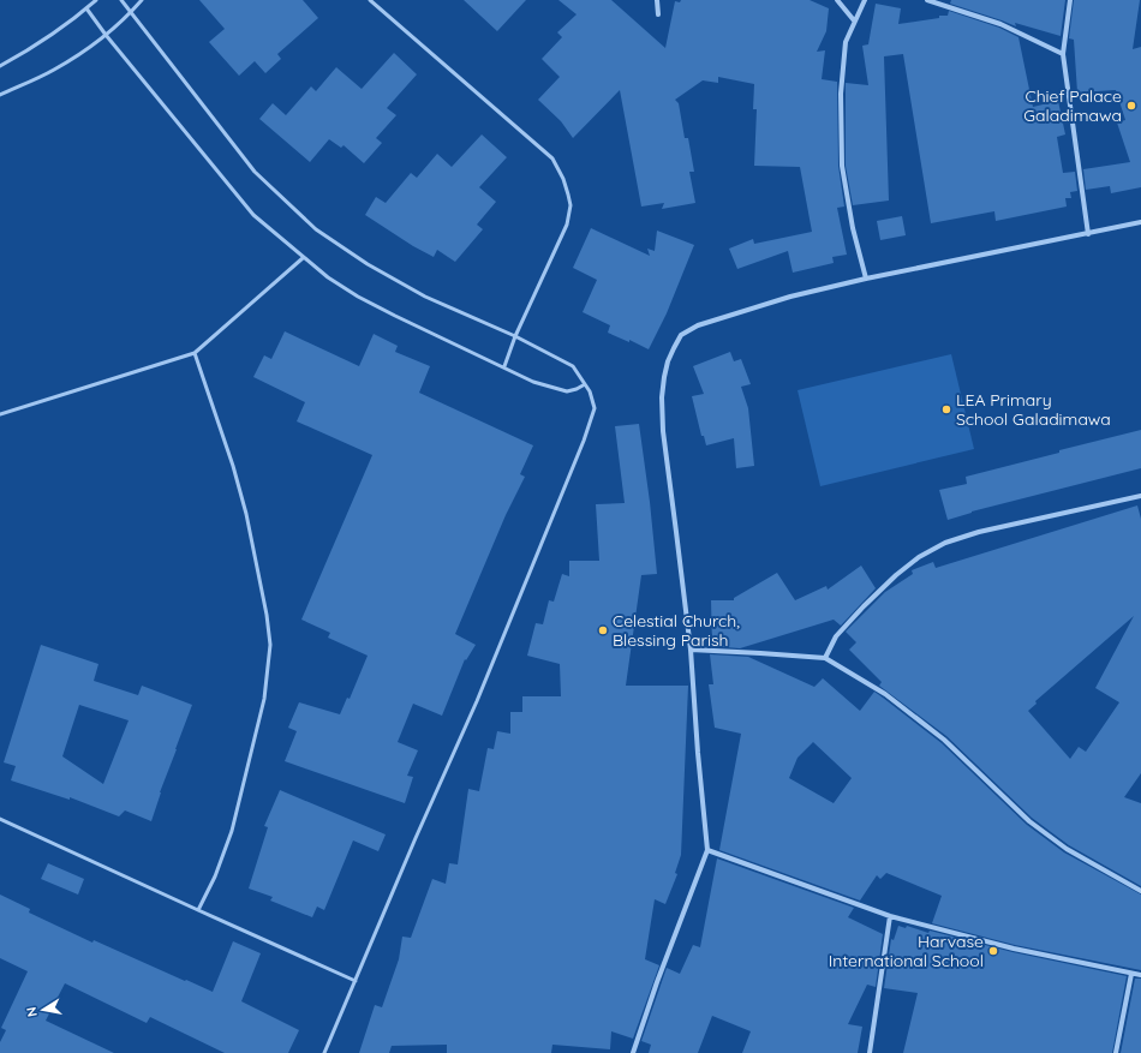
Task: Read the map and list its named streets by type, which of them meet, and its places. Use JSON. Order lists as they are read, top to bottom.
{
  "places": [
    "Chief Palace Galadimawa",
    "LEA Primary School Galadimawa",
    "Celestial Church, Blessing Parish",
    "Harvase International School"
  ],
  "north": "left"
}
